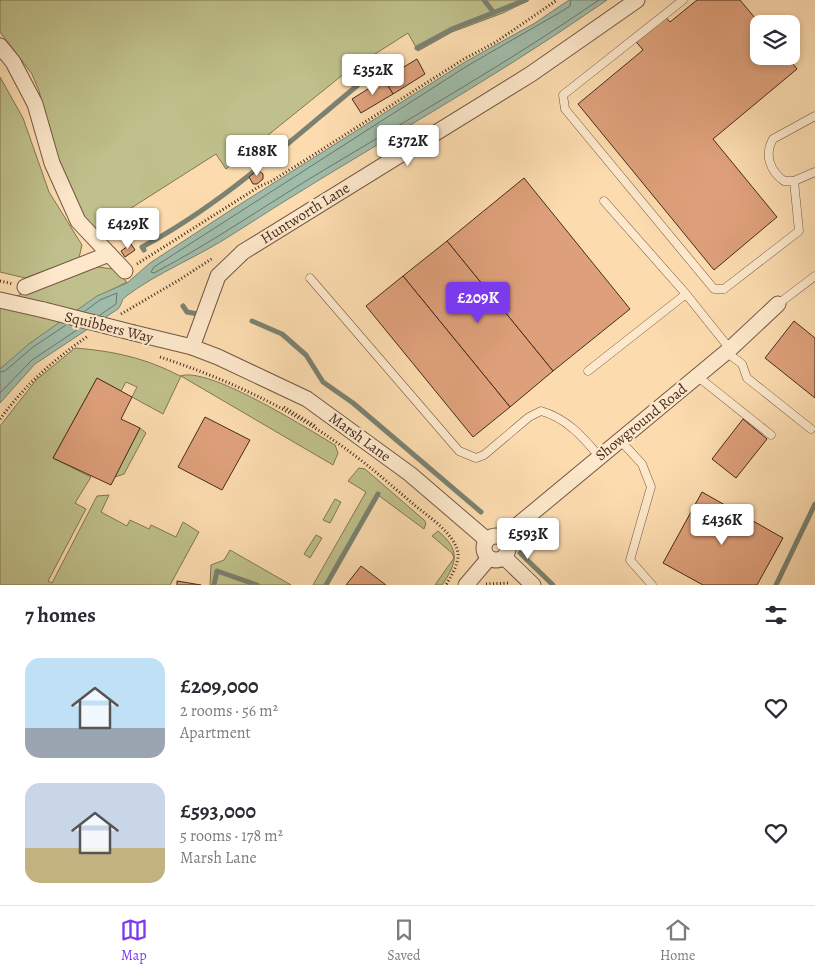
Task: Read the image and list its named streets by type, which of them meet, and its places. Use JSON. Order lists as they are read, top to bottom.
{
  "streets": {
    "street": [
      "Huntworth Lane",
      "Squibbers Way",
      "Showground Road",
      "Marsh Lane"
    ]
  },
  "crossings": [
    ["Huntworth Lane", "Squibbers Way"],
    ["Squibbers Way", "Marsh Lane"],
    ["Showground Road", "Marsh Lane"]
  ],
  "page": {
    "price": [
      "£352K",
      "£372K",
      "£188K",
      "£429K",
      "£209K",
      "£436K",
      "£593K"
    ],
    "heading": "7 homes",
    "list": [
      {
        "name": "£209,000",
        "note": "2 rooms · 56 m² · Apartment"
      },
      {
        "name": "£593,000",
        "note": "5 rooms · 178 m² · Marsh Lane"
      }
    ],
    "tabs": ["Map", "Saved", "Home"]
  }
}
